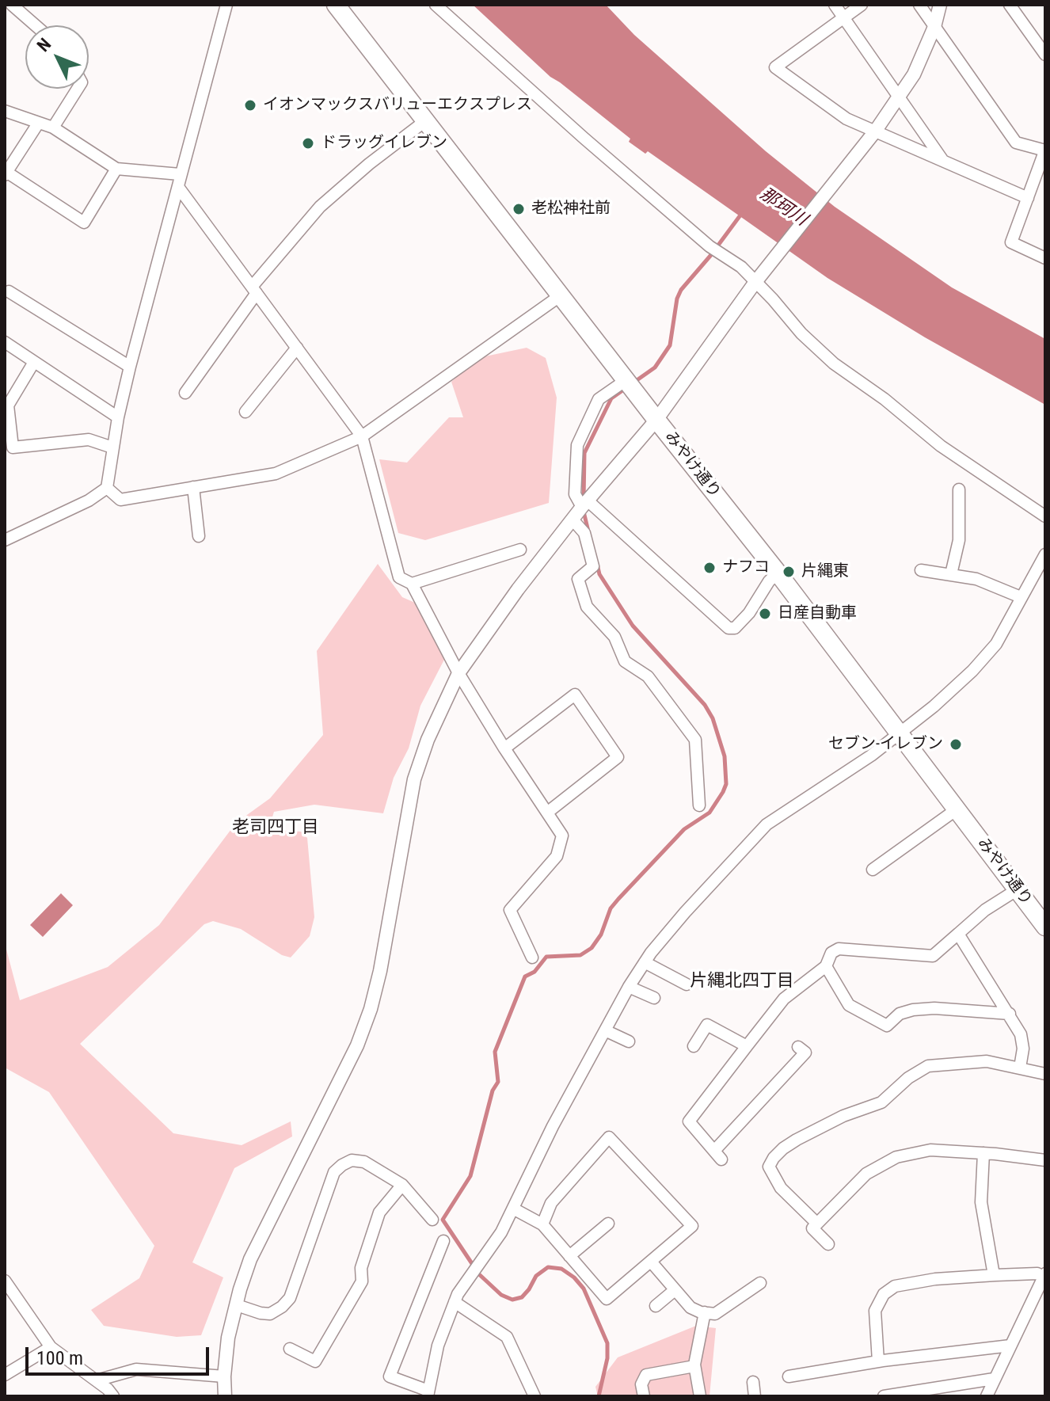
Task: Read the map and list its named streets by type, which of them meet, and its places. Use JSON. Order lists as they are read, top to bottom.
{
  "streets": {
    "highway": ["みやけ通り"]
  },
  "districts": ["老司四丁目", "片縄北四丁目"],
  "water": ["那珂川"],
  "places": [
    "イオンマックスバリューエクスプレス",
    "ドラッグイレブン",
    "老松神社前",
    "ナフコ",
    "片縄東",
    "日産自動車",
    "セブン-イレブン"
  ],
  "scale_bar": "100 m",
  "north": "top left"
}
